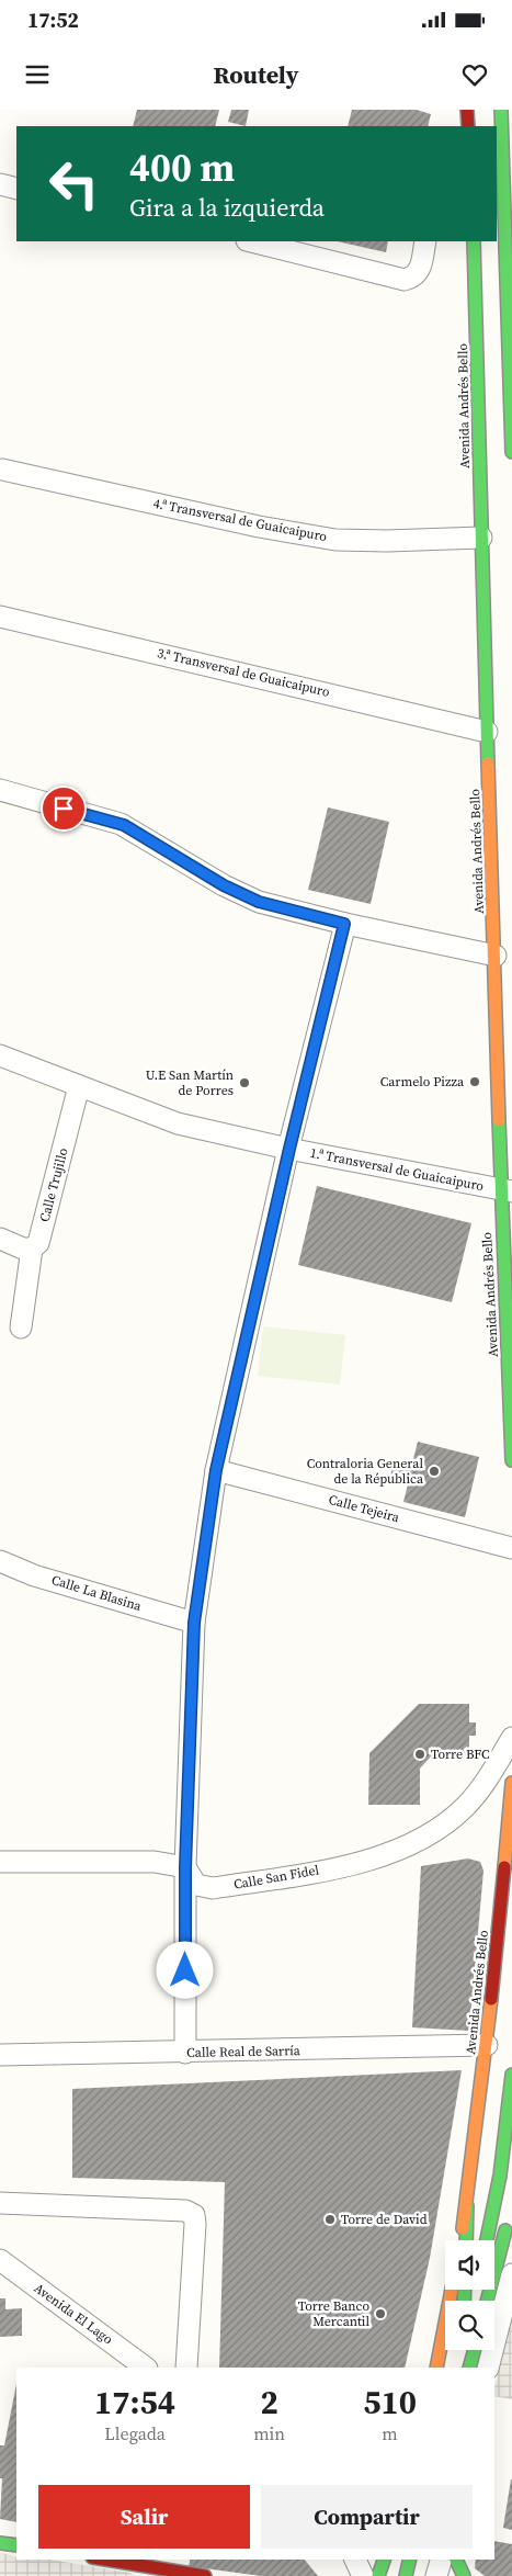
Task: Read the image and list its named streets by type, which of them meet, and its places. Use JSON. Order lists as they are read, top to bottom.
{
  "streets": {
    "street": [
      "Avenida Andrés Bello",
      "4.ª Transversal de Guaicaipuro",
      "3.ª Transversal de Guaicaipuro",
      "1.ª Transversal de Guaicaipuro",
      "Calle Trujillo",
      "Calle Tejeira",
      "Calle La Blasina",
      "Calle San Fidel",
      "Calle Real de Sarría",
      "Avenida El Lago"
    ]
  },
  "crossings": [
    ["Avenida Andrés Bello", "4.ª Transversal de Guaicaipuro"],
    ["Avenida Andrés Bello", "3.ª Transversal de Guaicaipuro"],
    ["Avenida Andrés Bello", "1.ª Transversal de Guaicaipuro"],
    ["Avenida Andrés Bello", "Calle Real de Sarría"],
    ["1.ª Transversal de Guaicaipuro", "Calle Trujillo"]
  ],
  "places": [
    "Carmelo Pizza",
    "U.E San Martín de Porres",
    "Contraloria General de la Républica",
    "Torre BFC",
    "Torre de David",
    "Torre Banco Mercantil"
  ],
  "page": {
    "status": "17:52",
    "header": "Routely",
    "turn": ["400 m", "Gira a la izquierda"],
    "eta": [
      "17:54",
      "Llegada",
      "2",
      "min",
      "510",
      "m"
    ],
    "buttons": ["Salir", "Compartir"]
  }
}
